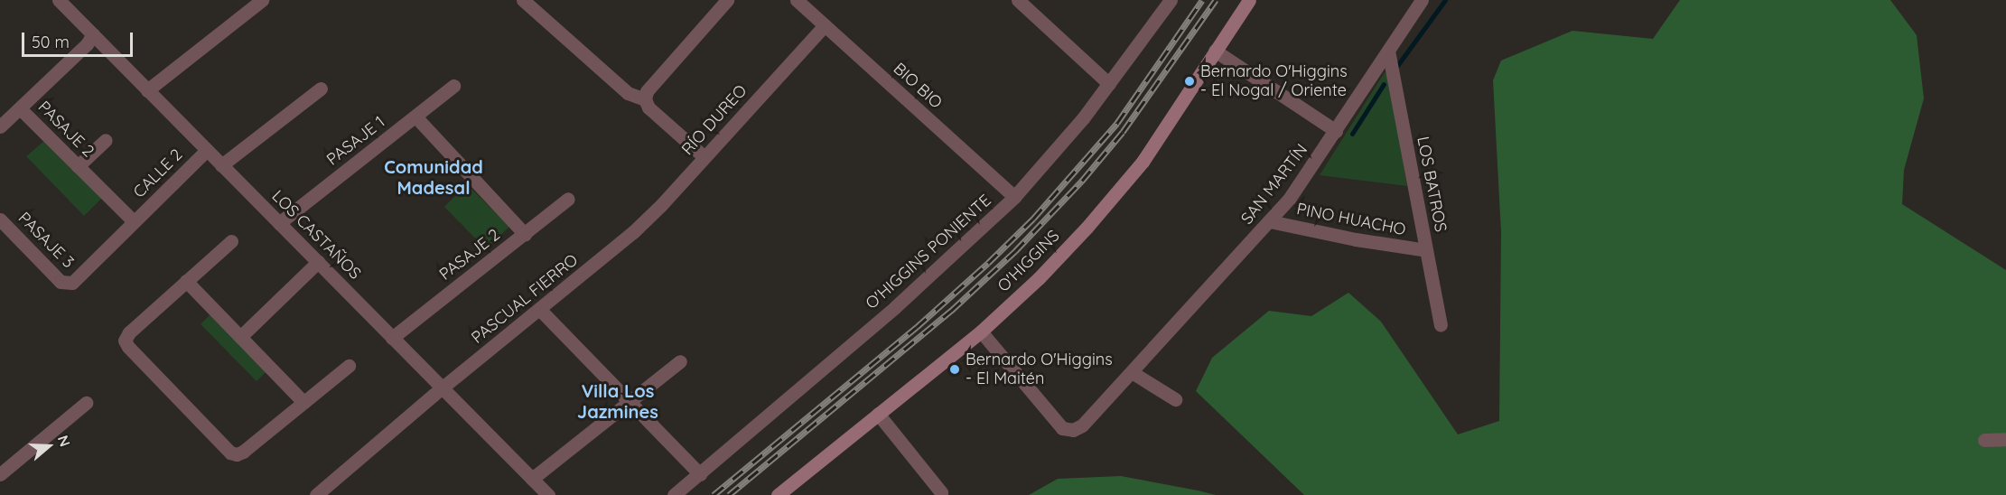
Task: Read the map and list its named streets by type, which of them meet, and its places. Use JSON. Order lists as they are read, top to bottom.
{
  "streets": {
    "street": [
      "BIO BIO",
      "RÍO DUREO",
      "PASAJE 2",
      "PASAJE 1",
      "CALLE 2",
      "SAN MARTÍN",
      "LOS BATROS",
      "PINO HUACHO",
      "LOS CASTAÑOS",
      "PASAJE 3",
      "O'HIGGINS PONIENTE",
      "O'HIGGINS",
      "PASCUAL FIERRO"
    ]
  },
  "crossings": [
    ["BIO BIO", "RÍO DUREO"],
    ["BIO BIO", "O'HIGGINS PONIENTE"],
    ["RÍO DUREO", "PASCUAL FIERRO"],
    ["PASAJE 2", "CALLE 2"],
    ["PASAJE 2", "LOS CASTAÑOS"],
    ["PASAJE 1", "LOS CASTAÑOS"],
    ["CALLE 2", "LOS CASTAÑOS"],
    ["CALLE 2", "PASAJE 3"],
    ["SAN MARTÍN", "LOS BATROS"],
    ["SAN MARTÍN", "PINO HUACHO"],
    ["SAN MARTÍN", "O'HIGGINS"],
    ["LOS BATROS", "PINO HUACHO"],
    ["LOS CASTAÑOS", "PASCUAL FIERRO"]
  ],
  "districts": ["Comunidad Madesal", "Villa Los Jazmines"],
  "places": ["Bernardo O'Higgins - El Nogal / Oriente", "Bernardo O'Higgins - El Maitén"],
  "scale_bar": "50 m",
  "north": "right"
}
